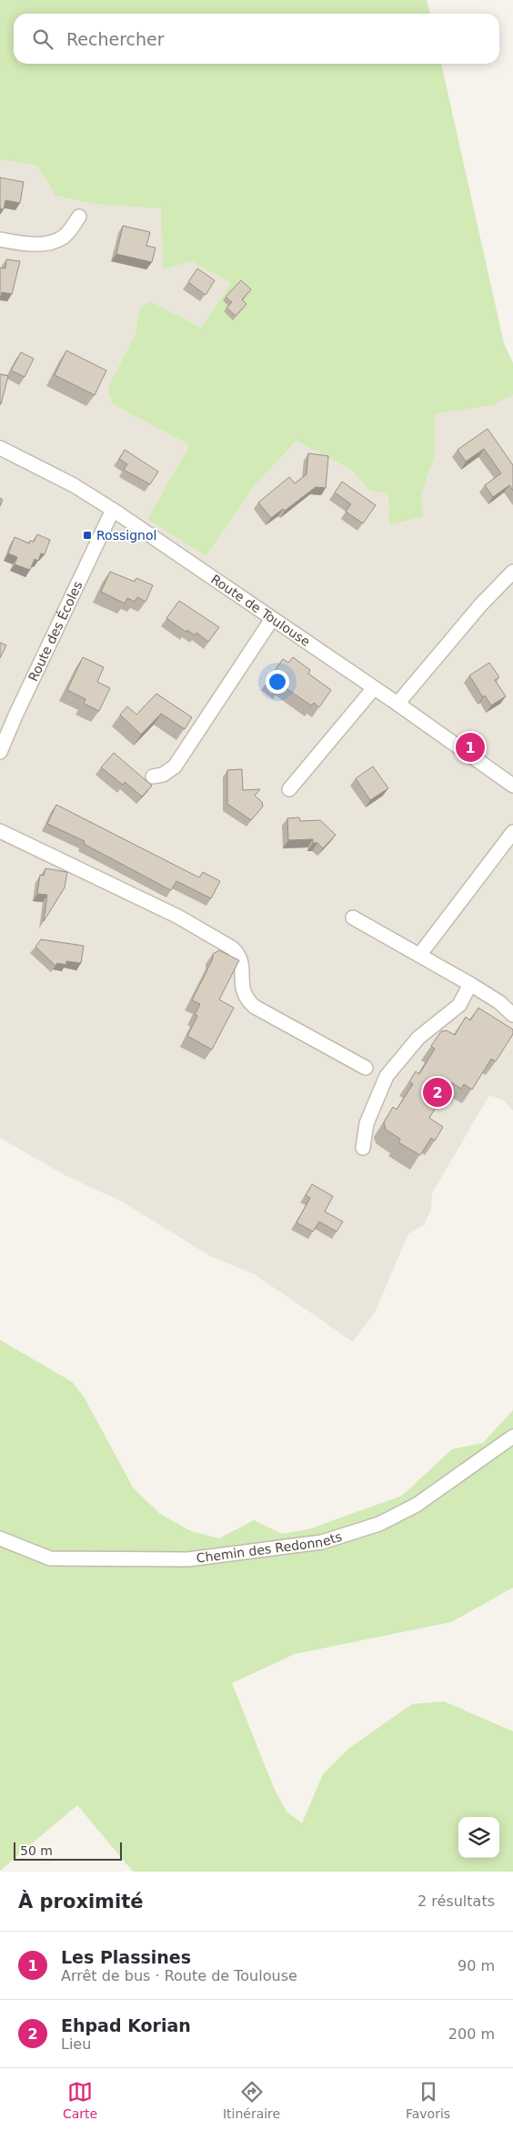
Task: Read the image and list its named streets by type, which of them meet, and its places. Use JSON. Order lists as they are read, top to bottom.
{
  "streets": {
    "street": ["Route de Toulouse", "Route des Écoles", "Chemin des Redonnets"]
  },
  "crossings": [
    ["Route de Toulouse", "Route des Écoles"]
  ],
  "places": {
    "transit": ["Rossignol"]
  },
  "scale_bar": "50 m",
  "page": {
    "search": "Rechercher",
    "pins": ["1", "2"],
    "scale": "50 m",
    "heading": ["À proximité", "2 résultats"],
    "list": [
      {
        "mark": "1",
        "name": "Les Plassines",
        "note": "Arrêt de bus · Route de Toulouse",
        "value": "90 m"
      },
      {
        "mark": "2",
        "name": "Ehpad Korian",
        "note": "Lieu",
        "value": "200 m"
      }
    ],
    "nav": ["Carte", "Itinéraire", "Favoris"]
  }
}
